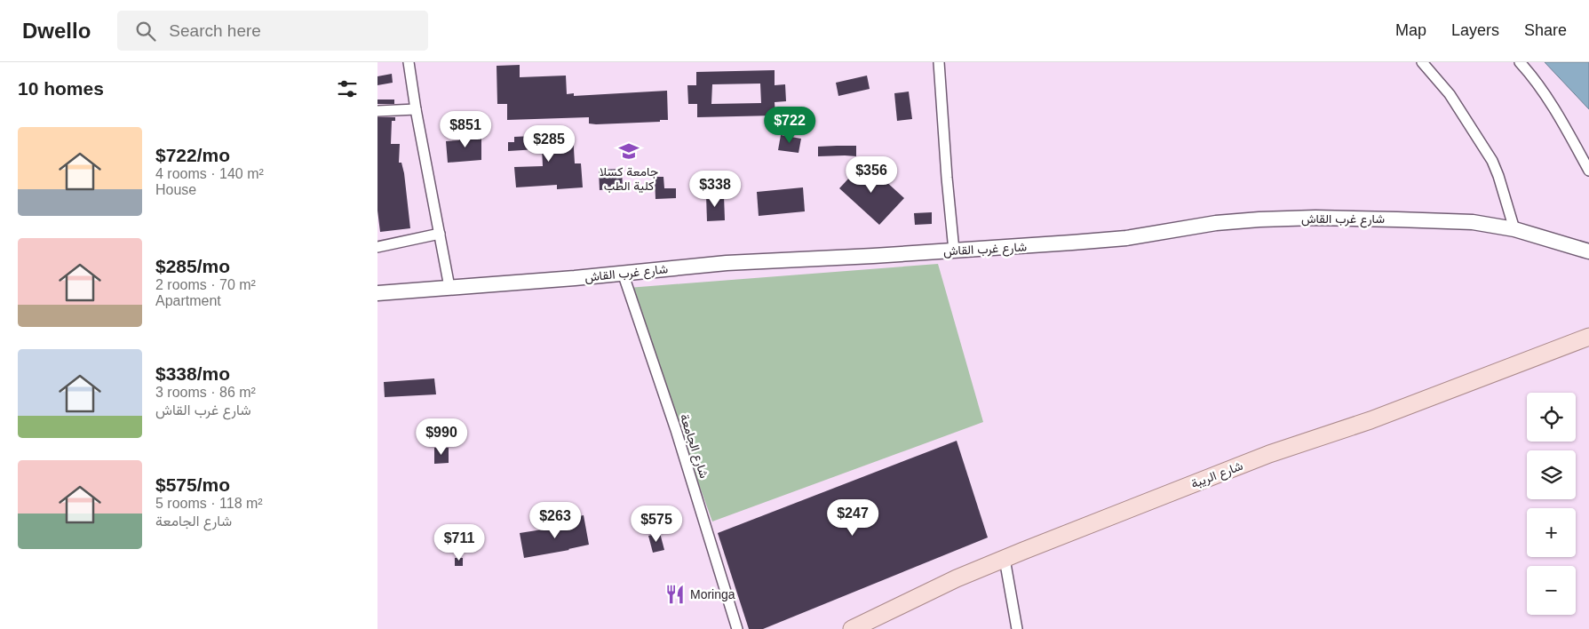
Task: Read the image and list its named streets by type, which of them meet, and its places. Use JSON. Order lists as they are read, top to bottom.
{
  "streets": {
    "main road": ["شارع غرب القاش", "شارع الريبة"],
    "street": ["شارع الجامعة"]
  },
  "crossings": [
    ["شارع غرب القاش", "شارع الجامعة"]
  ],
  "places": {
    "school or university": ["جامعة كسلا كلية الطب"],
    "restaurant": ["Moringa"]
  },
  "page": {
    "header": "Dwello",
    "search": "Search here",
    "nav": ["Map", "Layers", "Share"],
    "heading": "10 homes",
    "price": [
      "$722",
      "$851",
      "$285",
      "$356",
      "$338",
      "$990",
      "$247",
      "$263",
      "$575",
      "$711"
    ],
    "list": [
      {
        "name": "$722/mo",
        "note": "4 rooms · 140 m² · House"
      },
      {
        "name": "$285/mo",
        "note": "2 rooms · 70 m² · Apartment"
      },
      {
        "name": "$338/mo",
        "note": "3 rooms · 86 m² · شارع غرب القاش"
      },
      {
        "name": "$575/mo",
        "note": "5 rooms · 118 m² · شارع الجامعة"
      }
    ],
    "map_buttons": ["+", "−"]
  }
}
